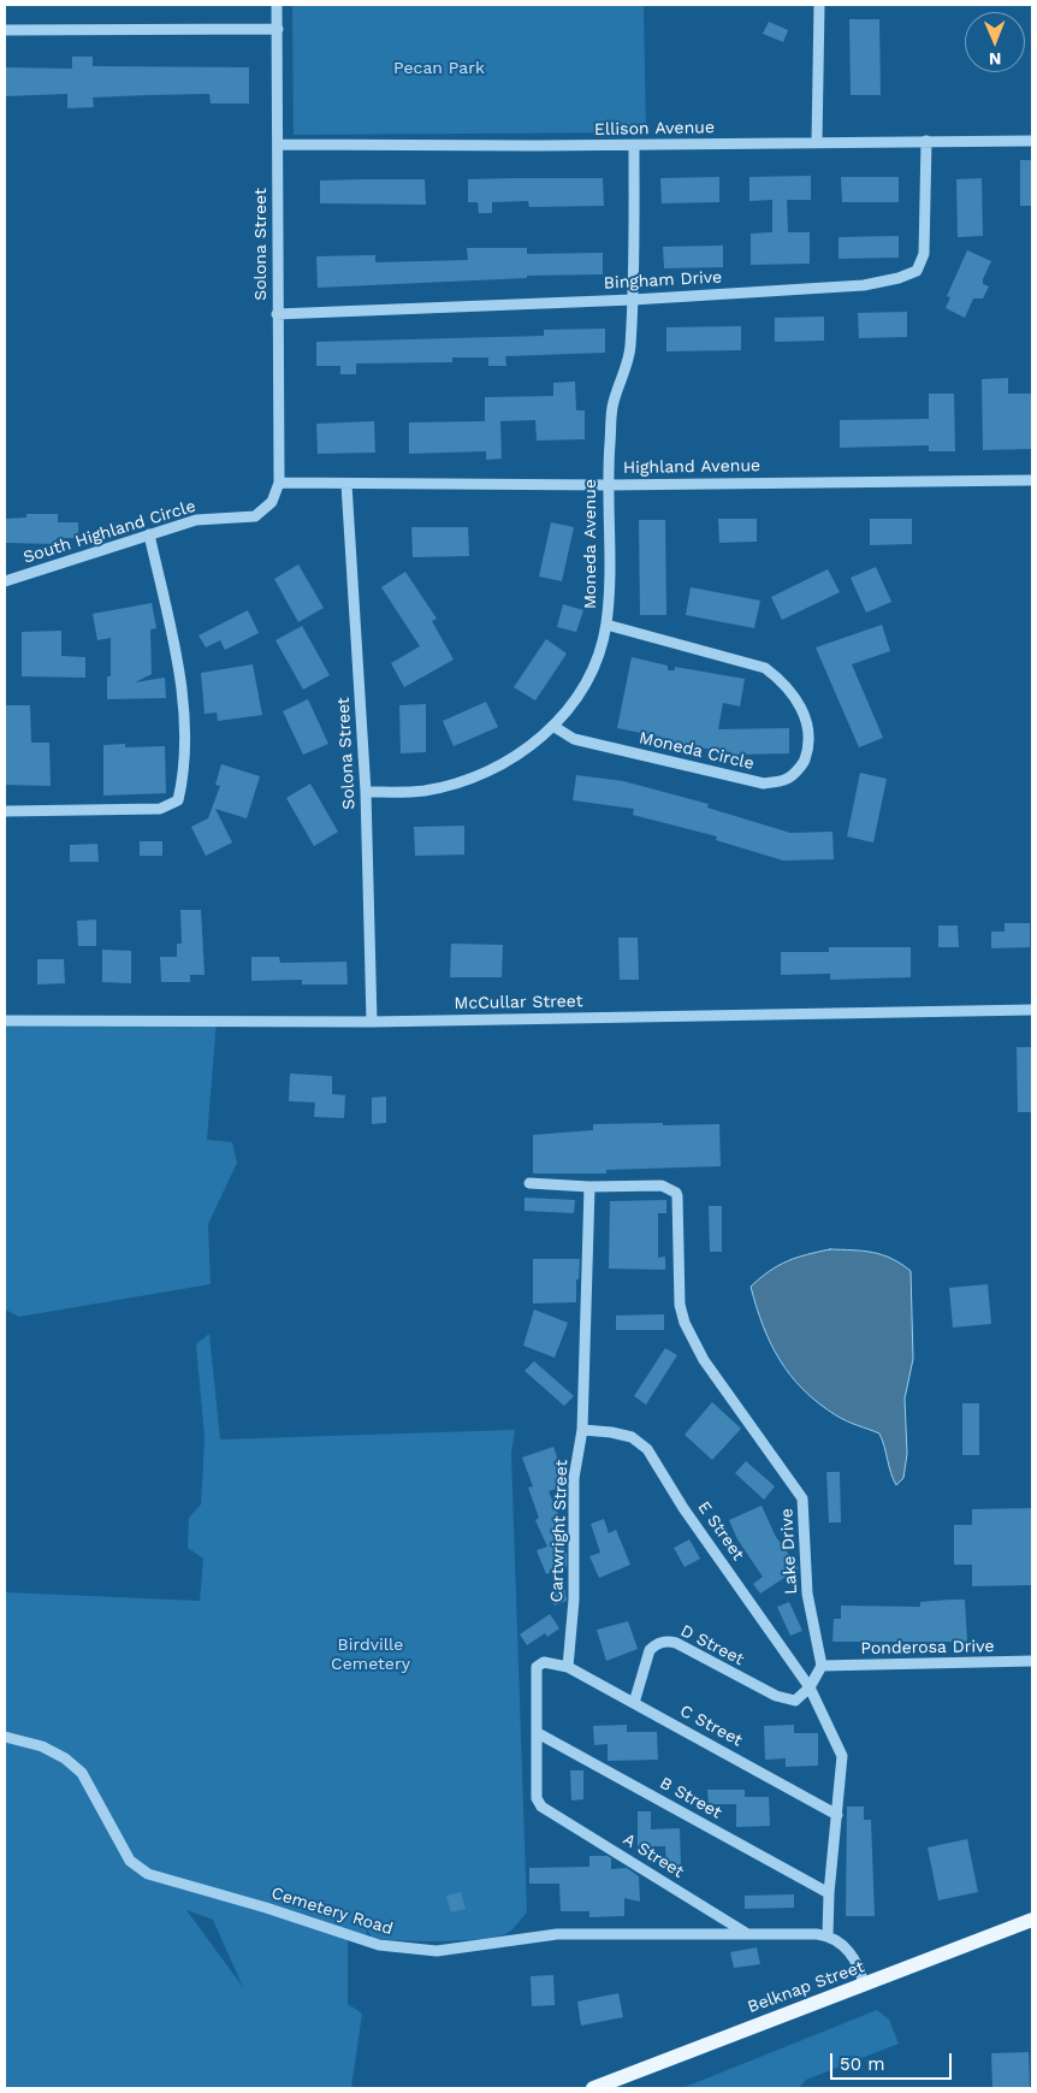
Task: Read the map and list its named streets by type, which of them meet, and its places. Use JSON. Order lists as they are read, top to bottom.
{
  "streets": {
    "main road": ["Belknap Street"],
    "street": [
      "Ellison Avenue",
      "Solona Street",
      "Bingham Drive",
      "Highland Avenue",
      "South Highland Circle",
      "Moneda Avenue",
      "Moneda Circle",
      "McCullar Street",
      "Cartwright Street",
      "E Street",
      "Lake Drive",
      "D Street",
      "Ponderosa Drive",
      "C Street",
      "B Street",
      "A Street",
      "Cemetery Road"
    ]
  },
  "crossings": [
    ["Ellison Avenue", "Solona Street"],
    ["Ellison Avenue", "Bingham Drive"],
    ["Ellison Avenue", "Moneda Avenue"],
    ["Solona Street", "Bingham Drive"],
    ["Solona Street", "Highland Avenue"],
    ["Solona Street", "South Highland Circle"],
    ["Solona Street", "Moneda Avenue"],
    ["Solona Street", "McCullar Street"],
    ["Bingham Drive", "Moneda Avenue"],
    ["Highland Avenue", "South Highland Circle"],
    ["Highland Avenue", "Moneda Avenue"],
    ["Moneda Avenue", "Moneda Circle"],
    ["Cartwright Street", "E Street"],
    ["Cartwright Street", "Lake Drive"],
    ["Cartwright Street", "C Street"],
    ["E Street", "D Street"],
    ["Lake Drive", "Ponderosa Drive"],
    ["D Street", "C Street"],
    ["B Street", "A Street"],
    ["A Street", "Cemetery Road"]
  ],
  "parks": ["Pecan Park", "Birdville Cemetery"],
  "scale_bar": "50 m",
  "north": "bottom"
}
